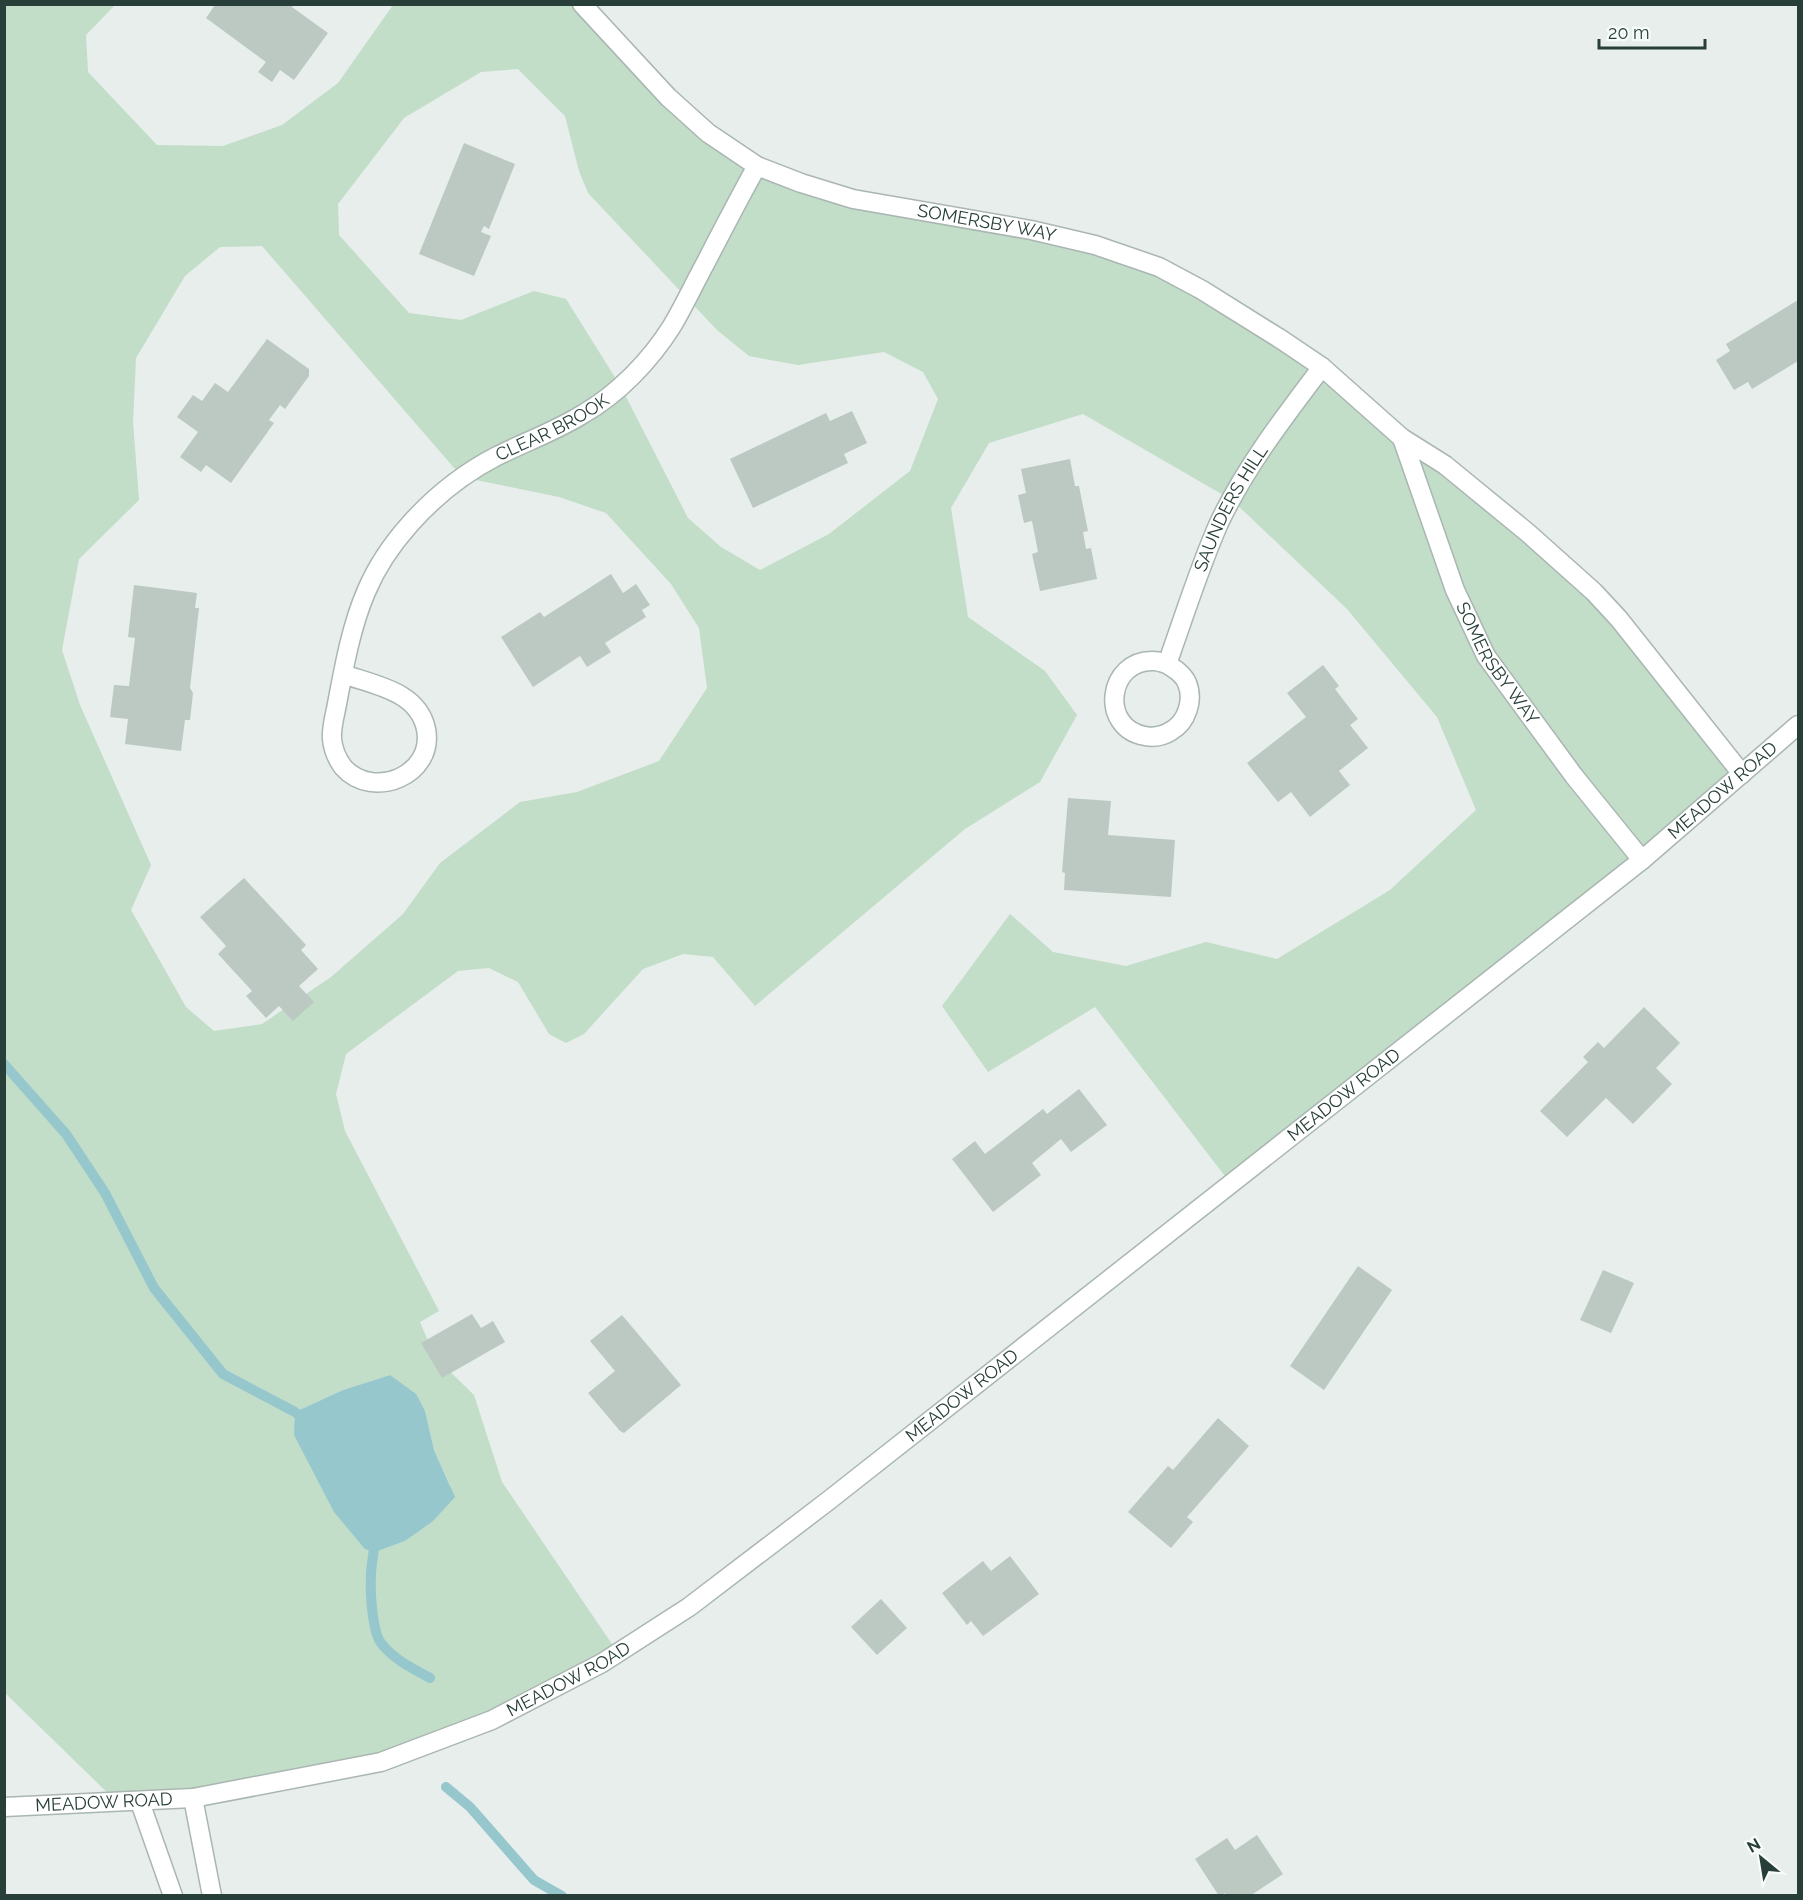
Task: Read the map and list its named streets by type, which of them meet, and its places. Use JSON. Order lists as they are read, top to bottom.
{
  "streets": {
    "street": [
      "SOMERSBY WAY",
      "CLEAR BROOK",
      "SAUNDERS HILL",
      "MEADOW ROAD"
    ]
  },
  "crossings": [
    ["SOMERSBY WAY", "CLEAR BROOK"],
    ["SOMERSBY WAY", "SAUNDERS HILL"],
    ["SOMERSBY WAY", "MEADOW ROAD"]
  ],
  "scale_bar": "20 m",
  "north": "top left"
}
